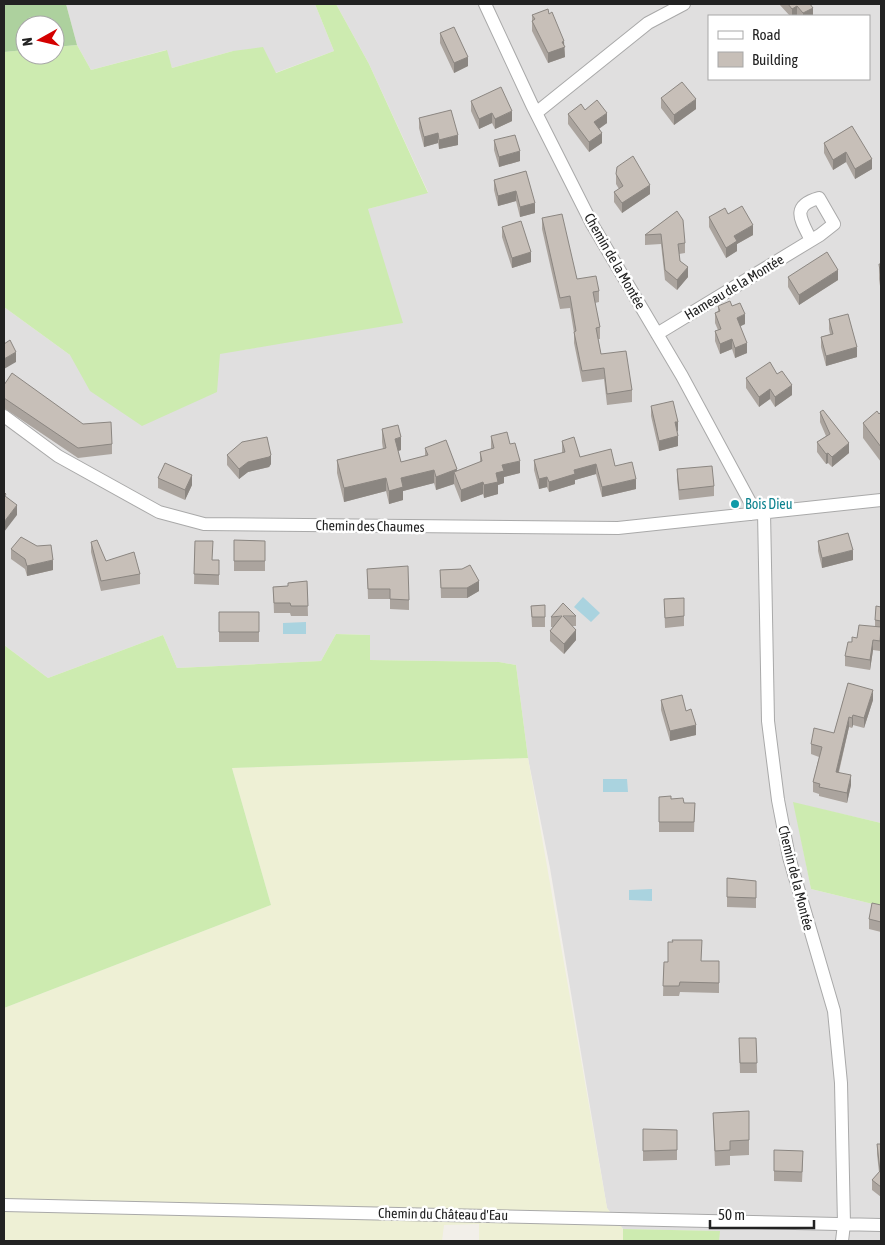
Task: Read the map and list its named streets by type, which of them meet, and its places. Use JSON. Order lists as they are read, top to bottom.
{
  "streets": {
    "street": [
      "Chemin de la Montée",
      "Hameau de la Montée",
      "Chemin des Chaumes",
      "Chemin du Château d'Eau"
    ]
  },
  "crossings": [
    ["Chemin de la Montée", "Hameau de la Montée"],
    ["Chemin de la Montée", "Chemin des Chaumes"],
    ["Chemin de la Montée", "Chemin du Château d'Eau"]
  ],
  "places": ["Bois Dieu"],
  "legend": ["Road", "Building"],
  "scale_bar": "50 m",
  "north": "left"
}
